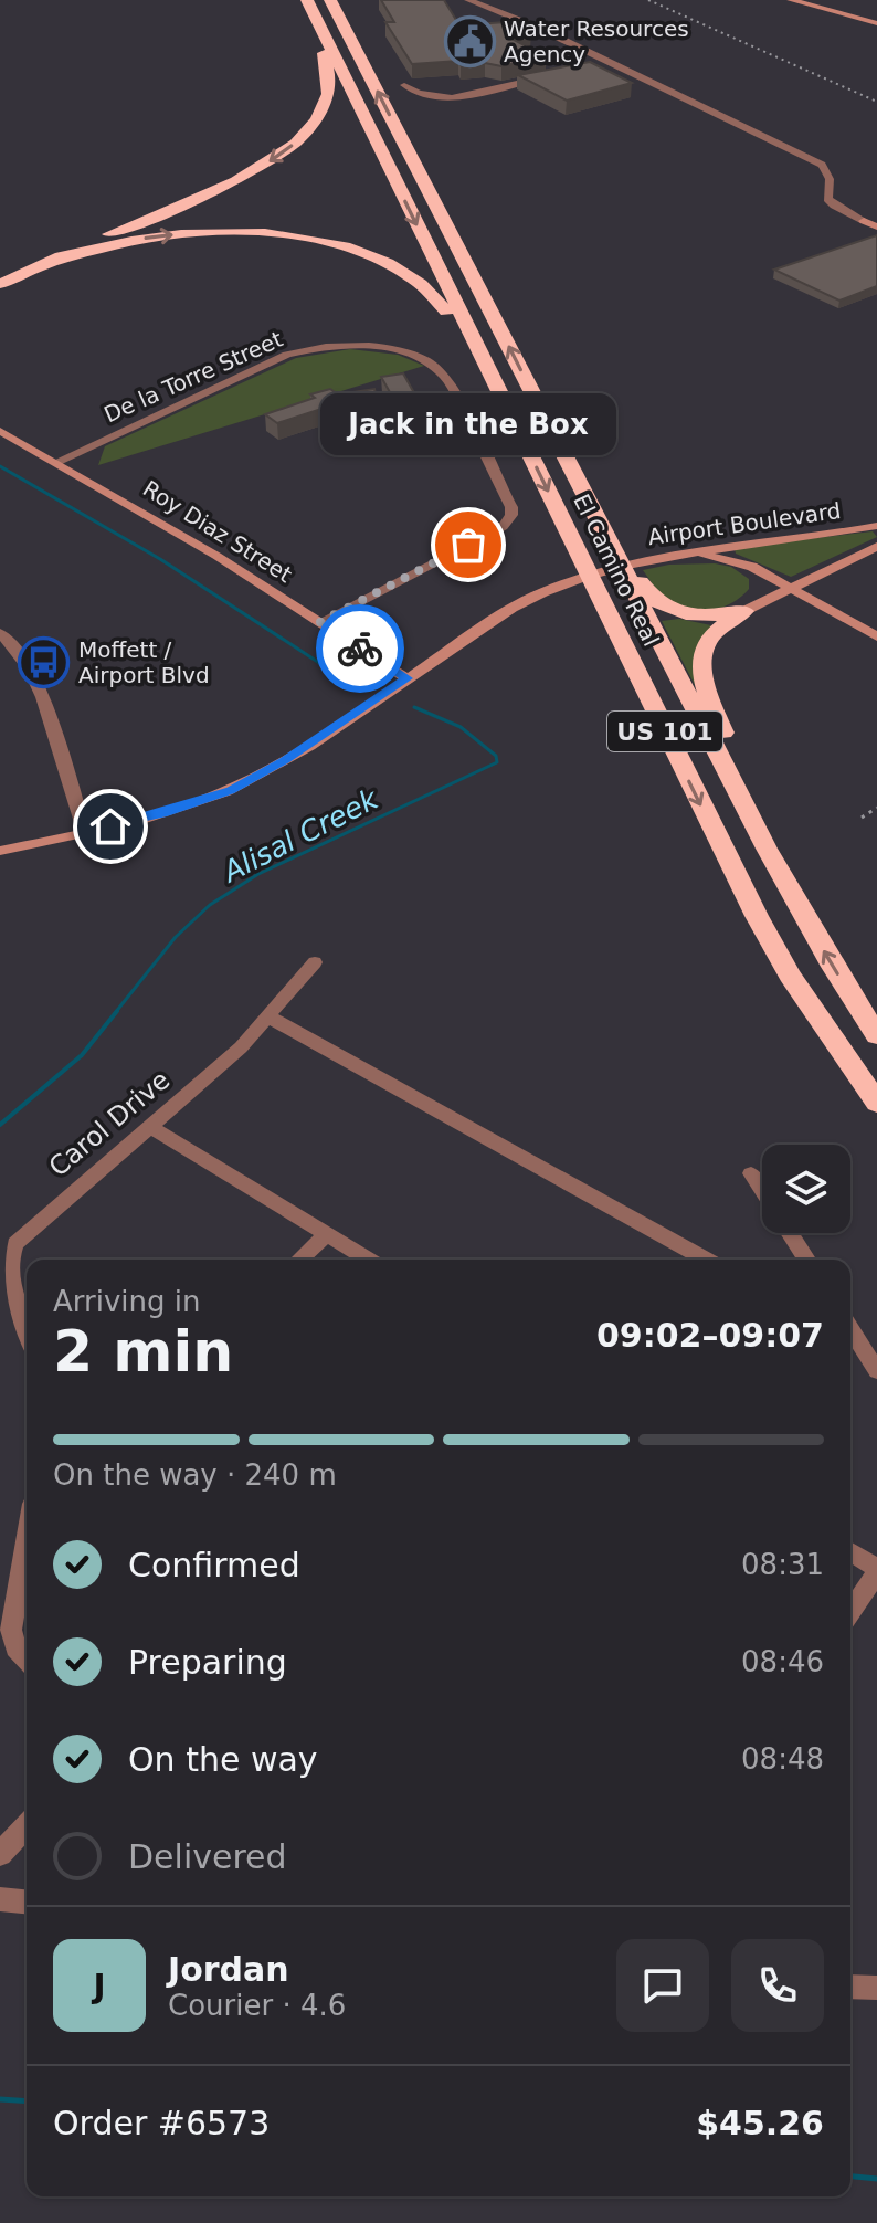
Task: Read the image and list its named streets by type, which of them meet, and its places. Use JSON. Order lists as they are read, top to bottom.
{
  "streets": {
    "highway": ["El Camino Real", "US 101"],
    "main road": ["Airport Boulevard", "Roy Diaz Street"],
    "street": ["De la Torre Street", "Carol Drive"]
  },
  "crossings": [
    ["De la Torre Street", "Roy Diaz Street"],
    ["Airport Boulevard", "Roy Diaz Street"]
  ],
  "water": ["Alisal Creek"],
  "places": {
    "public building": ["Water Resources Agency"],
    "other": ["Jack in the Box"],
    "bus stop": ["Moffett / Airport Blvd"]
  },
  "page": {
    "bubble": "Jack in the Box",
    "heading": ["2 min", "Arriving in", "09:02–09:07"],
    "panel": [
      "Jordan",
      "Courier · 4.6",
      "Order #6573",
      "$45.26"
    ],
    "bar": "On the way · 240 m",
    "list": [
      ["Confirmed", "08:31"],
      ["Preparing", "08:46"],
      ["On the way", "08:48"],
      "Delivered"
    ],
    "round": "J"
  }
}
